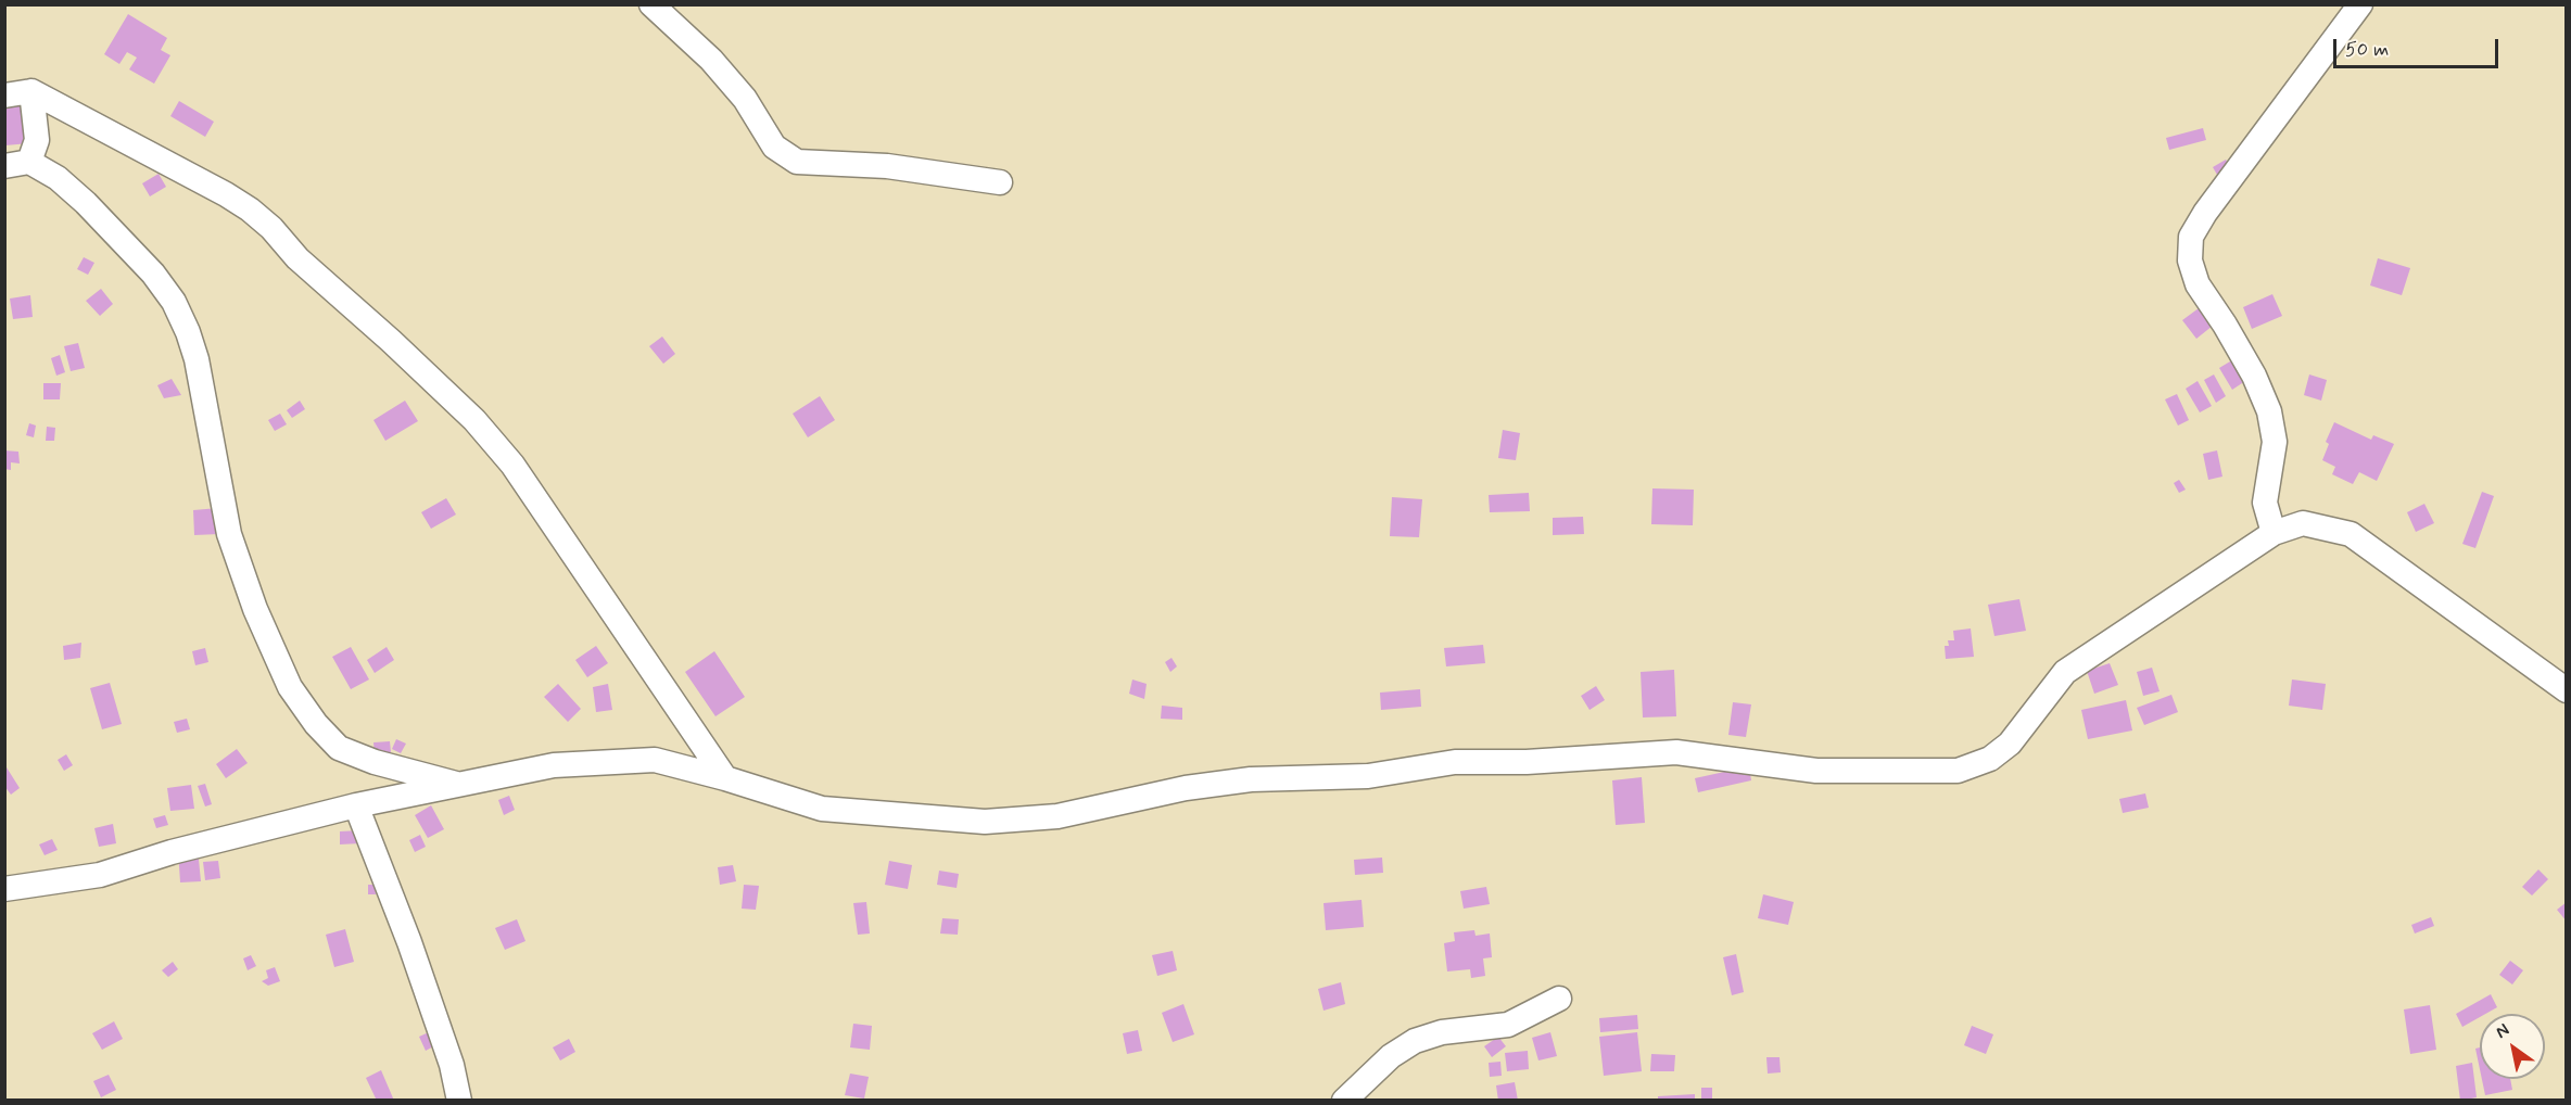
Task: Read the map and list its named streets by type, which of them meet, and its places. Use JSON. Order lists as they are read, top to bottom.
{
  "scale_bar": "50 m",
  "north": "top left"
}
